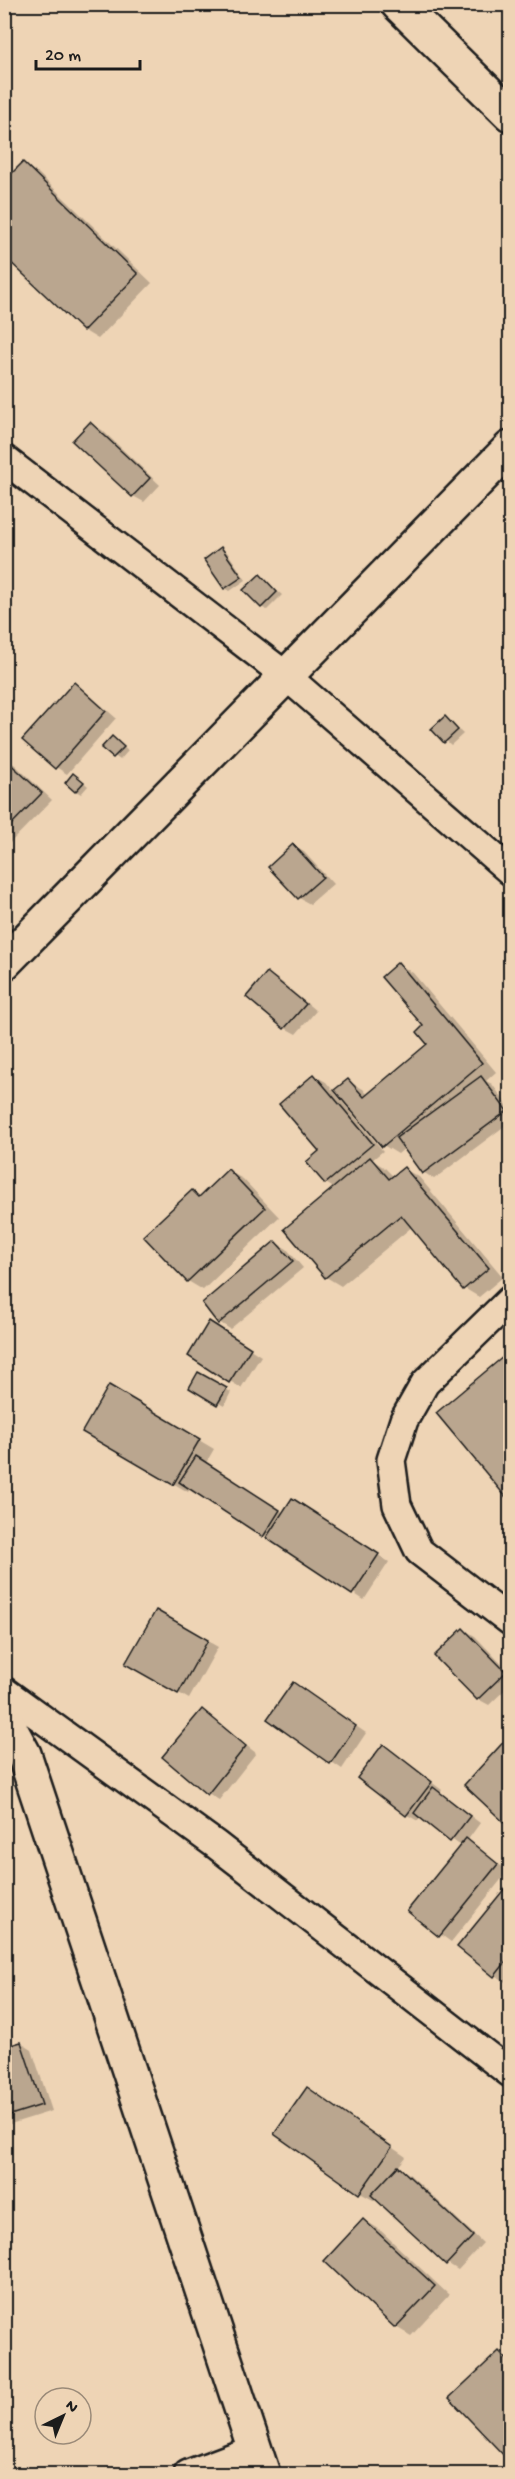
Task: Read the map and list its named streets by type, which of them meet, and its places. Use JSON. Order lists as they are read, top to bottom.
{
  "scale_bar": "20 m",
  "north": "top right"
}
